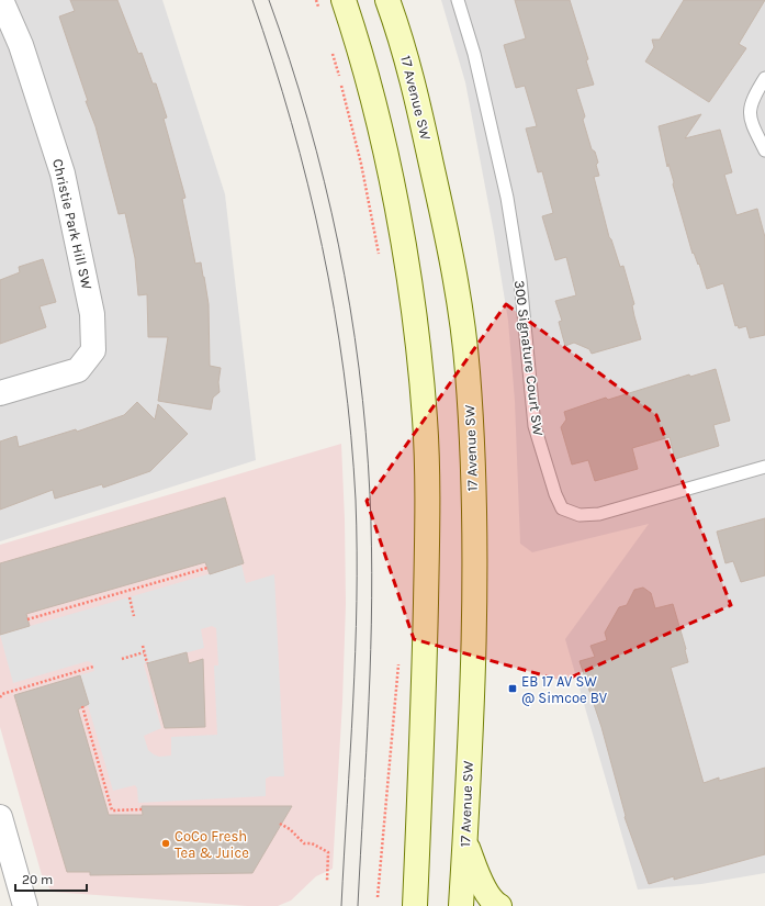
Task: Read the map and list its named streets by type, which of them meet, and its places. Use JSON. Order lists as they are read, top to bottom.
{
  "streets": {
    "main road": ["17 Avenue SW"],
    "street": ["Christie Park Hill SW"],
    "lane": ["300 Signature Court SW"]
  },
  "places": {
    "transit": ["EB 17 AV SW @ Simcoe BV"],
    "other": ["CoCo Fresh Tea & Juice"]
  },
  "scale_bar": "20 m"
}
